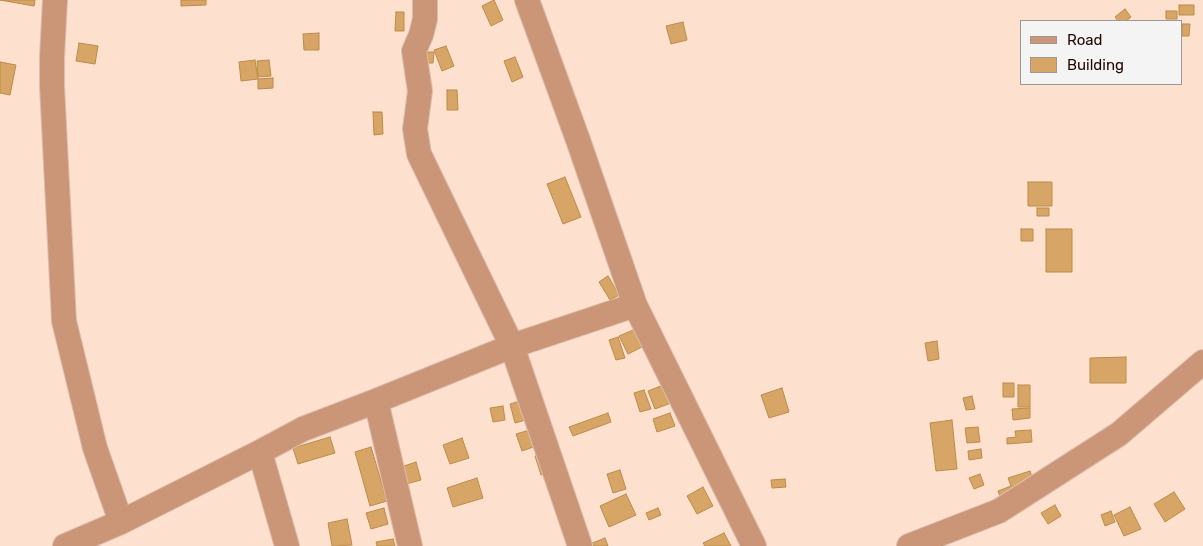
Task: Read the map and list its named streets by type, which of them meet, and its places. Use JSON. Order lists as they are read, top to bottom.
{
  "legend": ["Road", "Building"]
}
